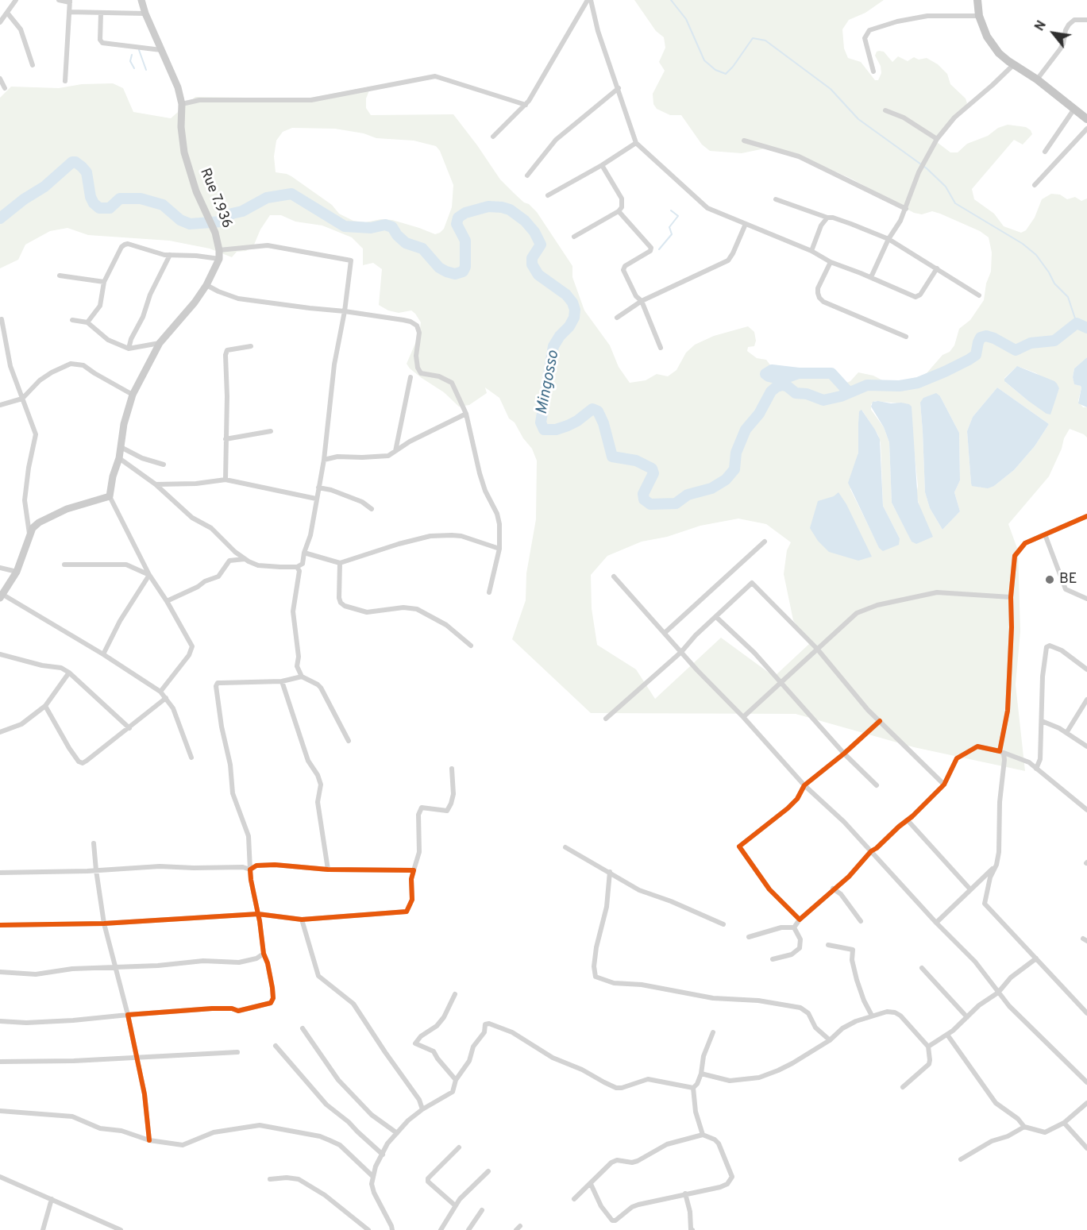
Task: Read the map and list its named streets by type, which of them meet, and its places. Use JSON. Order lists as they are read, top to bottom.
{
  "streets": {
    "street": ["Rue 7.936"]
  },
  "water": ["Mingosso"],
  "places": ["BE"],
  "north": "top left"
}
